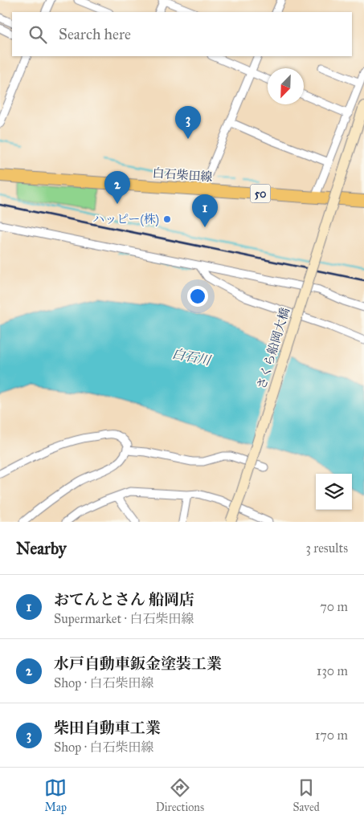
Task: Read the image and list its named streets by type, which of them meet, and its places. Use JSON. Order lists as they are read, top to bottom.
{
  "streets": {
    "main road": ["白石柴田線", "50", "さくら船岡大橋"]
  },
  "water": ["白石川"],
  "places": ["ハッピー(株)"],
  "north": "bottom left",
  "page": {
    "search": "Search here",
    "pins": ["3", "2", "1"],
    "heading": ["Nearby", "3 results"],
    "list": [
      {
        "mark": "1",
        "name": "おてんとさん 船岡店",
        "note": "Supermarket · 白石柴田線",
        "value": "70 m"
      },
      {
        "mark": "2",
        "name": "水戸自動車鈑金塗装工業",
        "note": "Shop · 白石柴田線",
        "value": "130 m"
      },
      {
        "mark": "3",
        "name": "柴田自動車工業",
        "note": "Shop · 白石柴田線",
        "value": "170 m"
      }
    ],
    "nav": ["Map", "Directions", "Saved"]
  }
}
